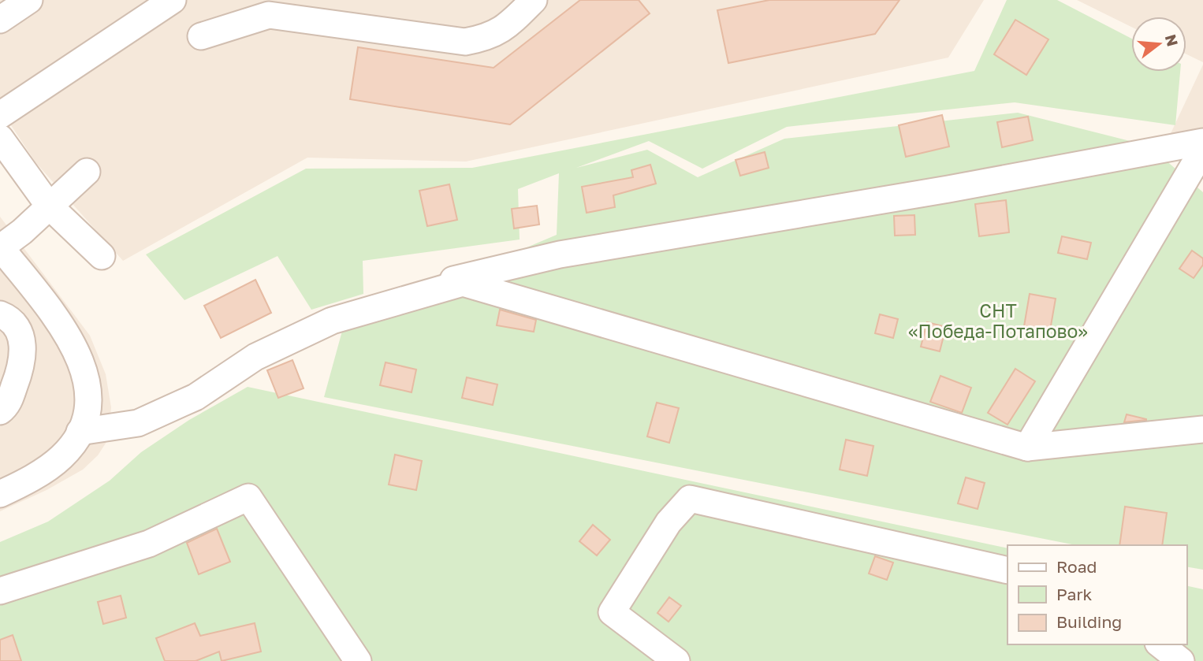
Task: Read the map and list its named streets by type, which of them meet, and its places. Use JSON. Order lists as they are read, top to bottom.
{
  "parks": ["СНТ «Победа-Потапово»"],
  "legend": ["Road", "Park", "Building"],
  "north": "right"
}
